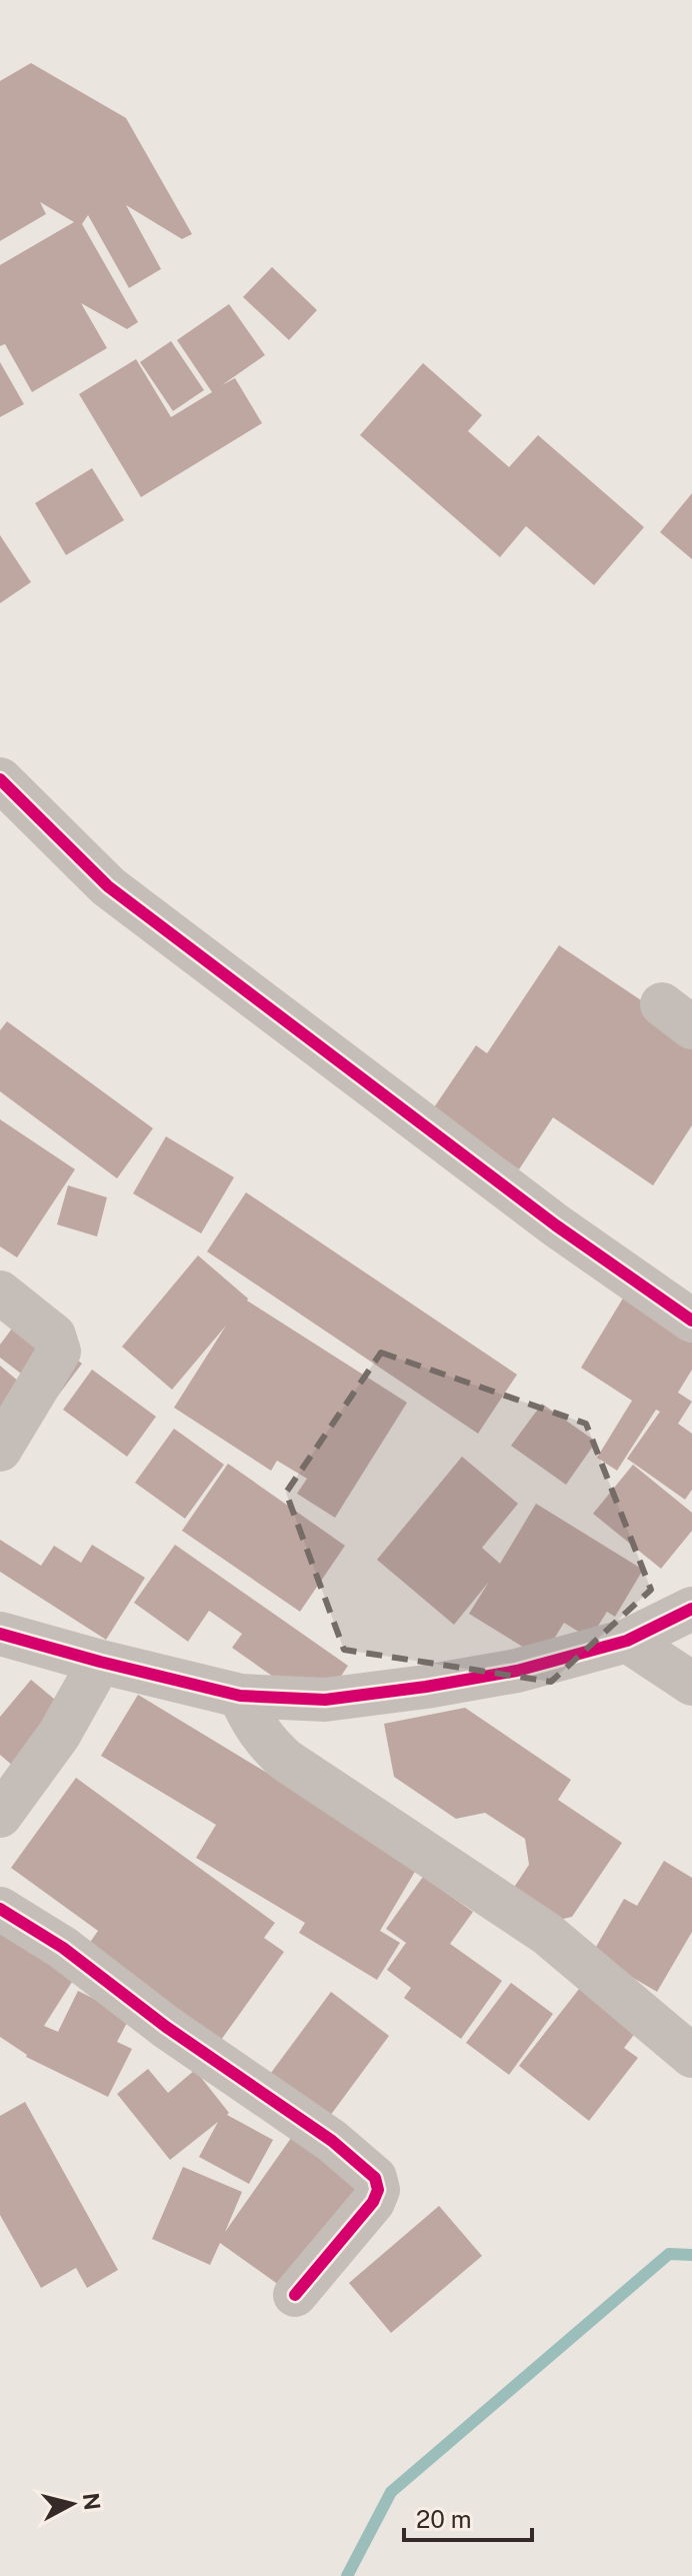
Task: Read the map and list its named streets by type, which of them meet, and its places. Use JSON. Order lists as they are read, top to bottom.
{
  "scale_bar": "20 m",
  "north": "right"
}
